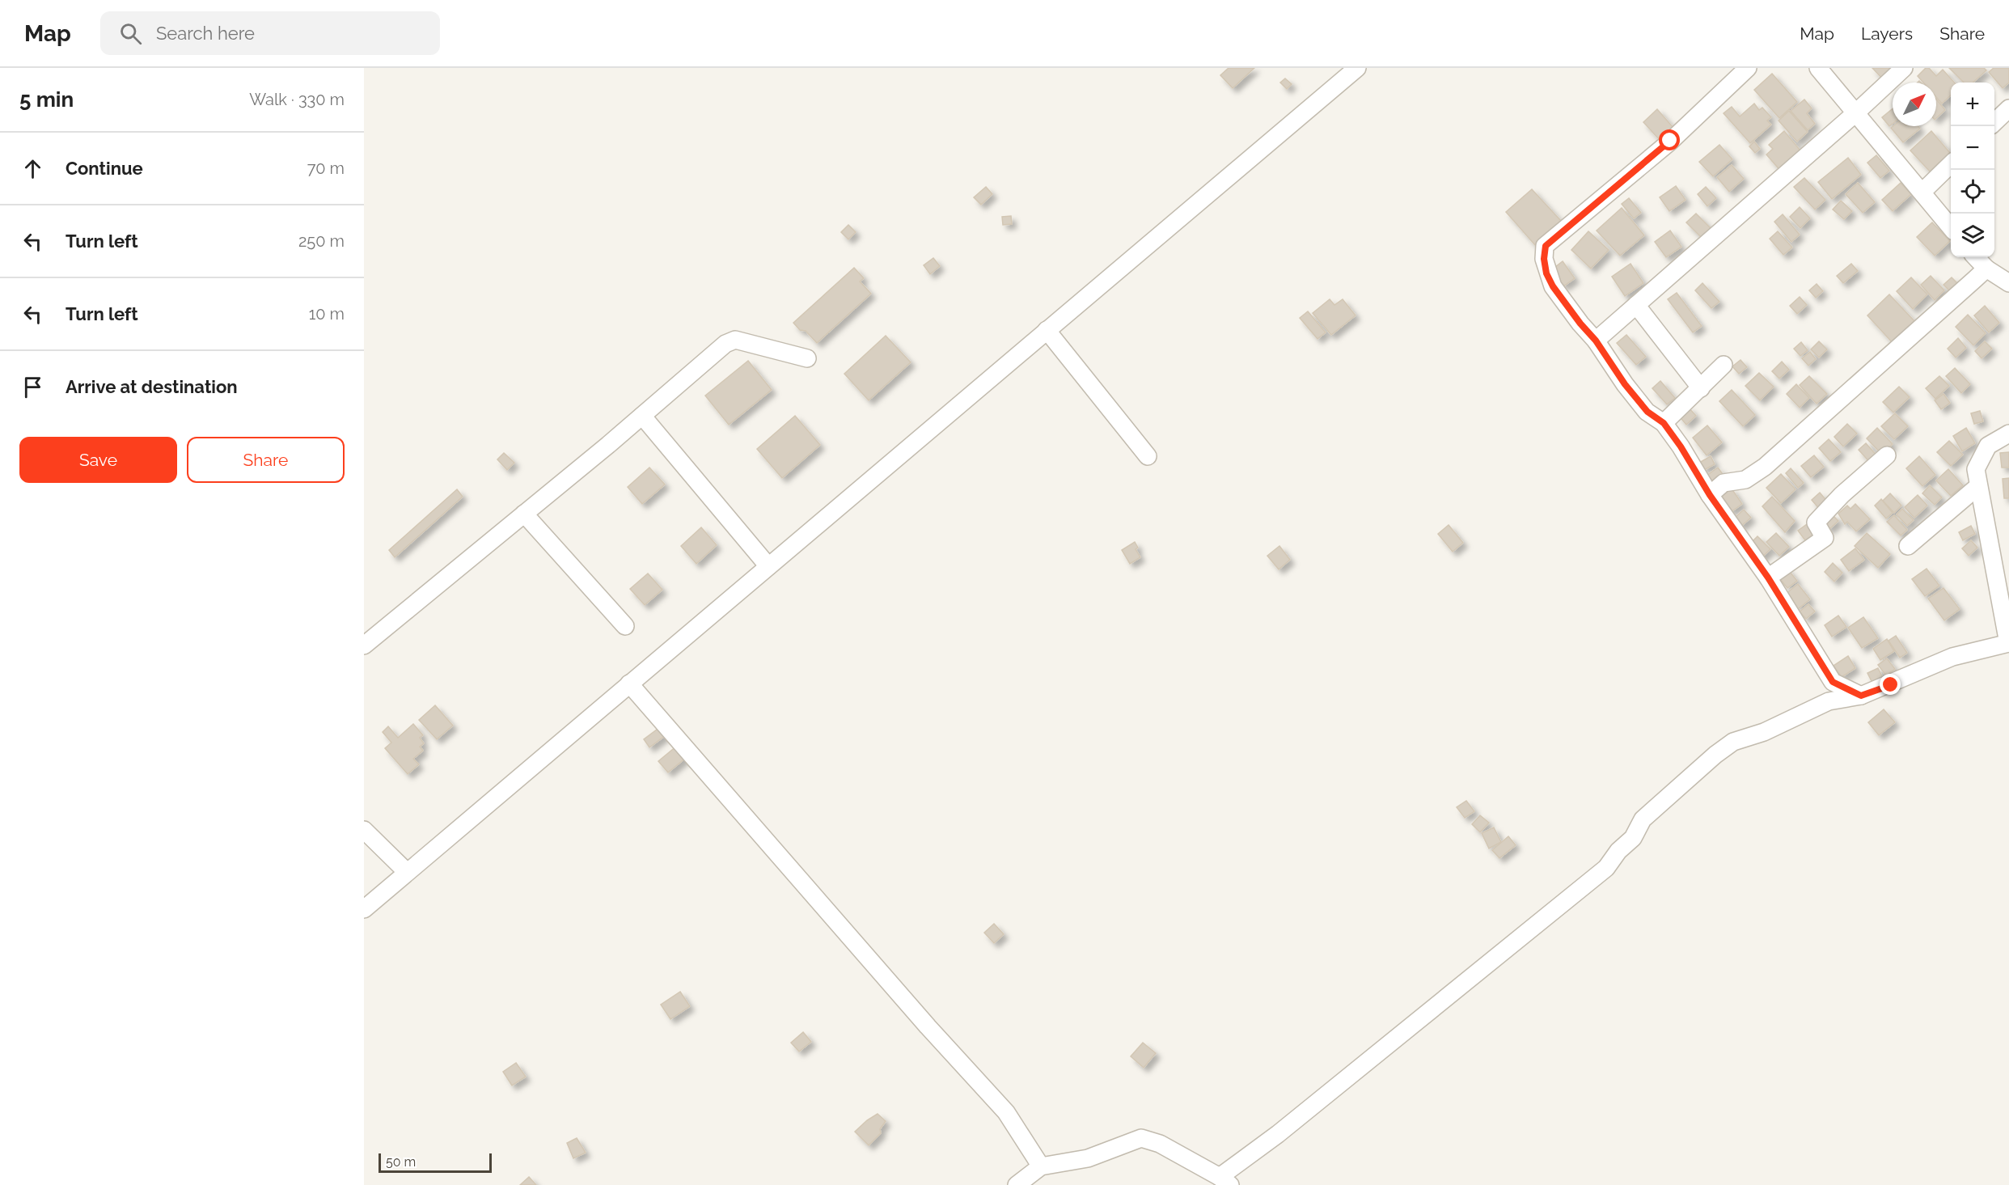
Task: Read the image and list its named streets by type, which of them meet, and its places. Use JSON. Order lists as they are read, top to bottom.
{
  "scale_bar": "50 m",
  "north": "top right",
  "page": {
    "header": "Map",
    "search": "Search here",
    "nav": ["Map", "Layers", "Share"],
    "heading": ["5 min", "Walk · 330 m"],
    "map_buttons": ["+", "−"],
    "list": [
      ["Continue", "70 m"],
      ["Turn left", "250 m"],
      ["Turn left", "10 m"],
      "Arrive at destination"
    ],
    "buttons": ["Save", "Share"],
    "scale": "50 m"
  }
}
